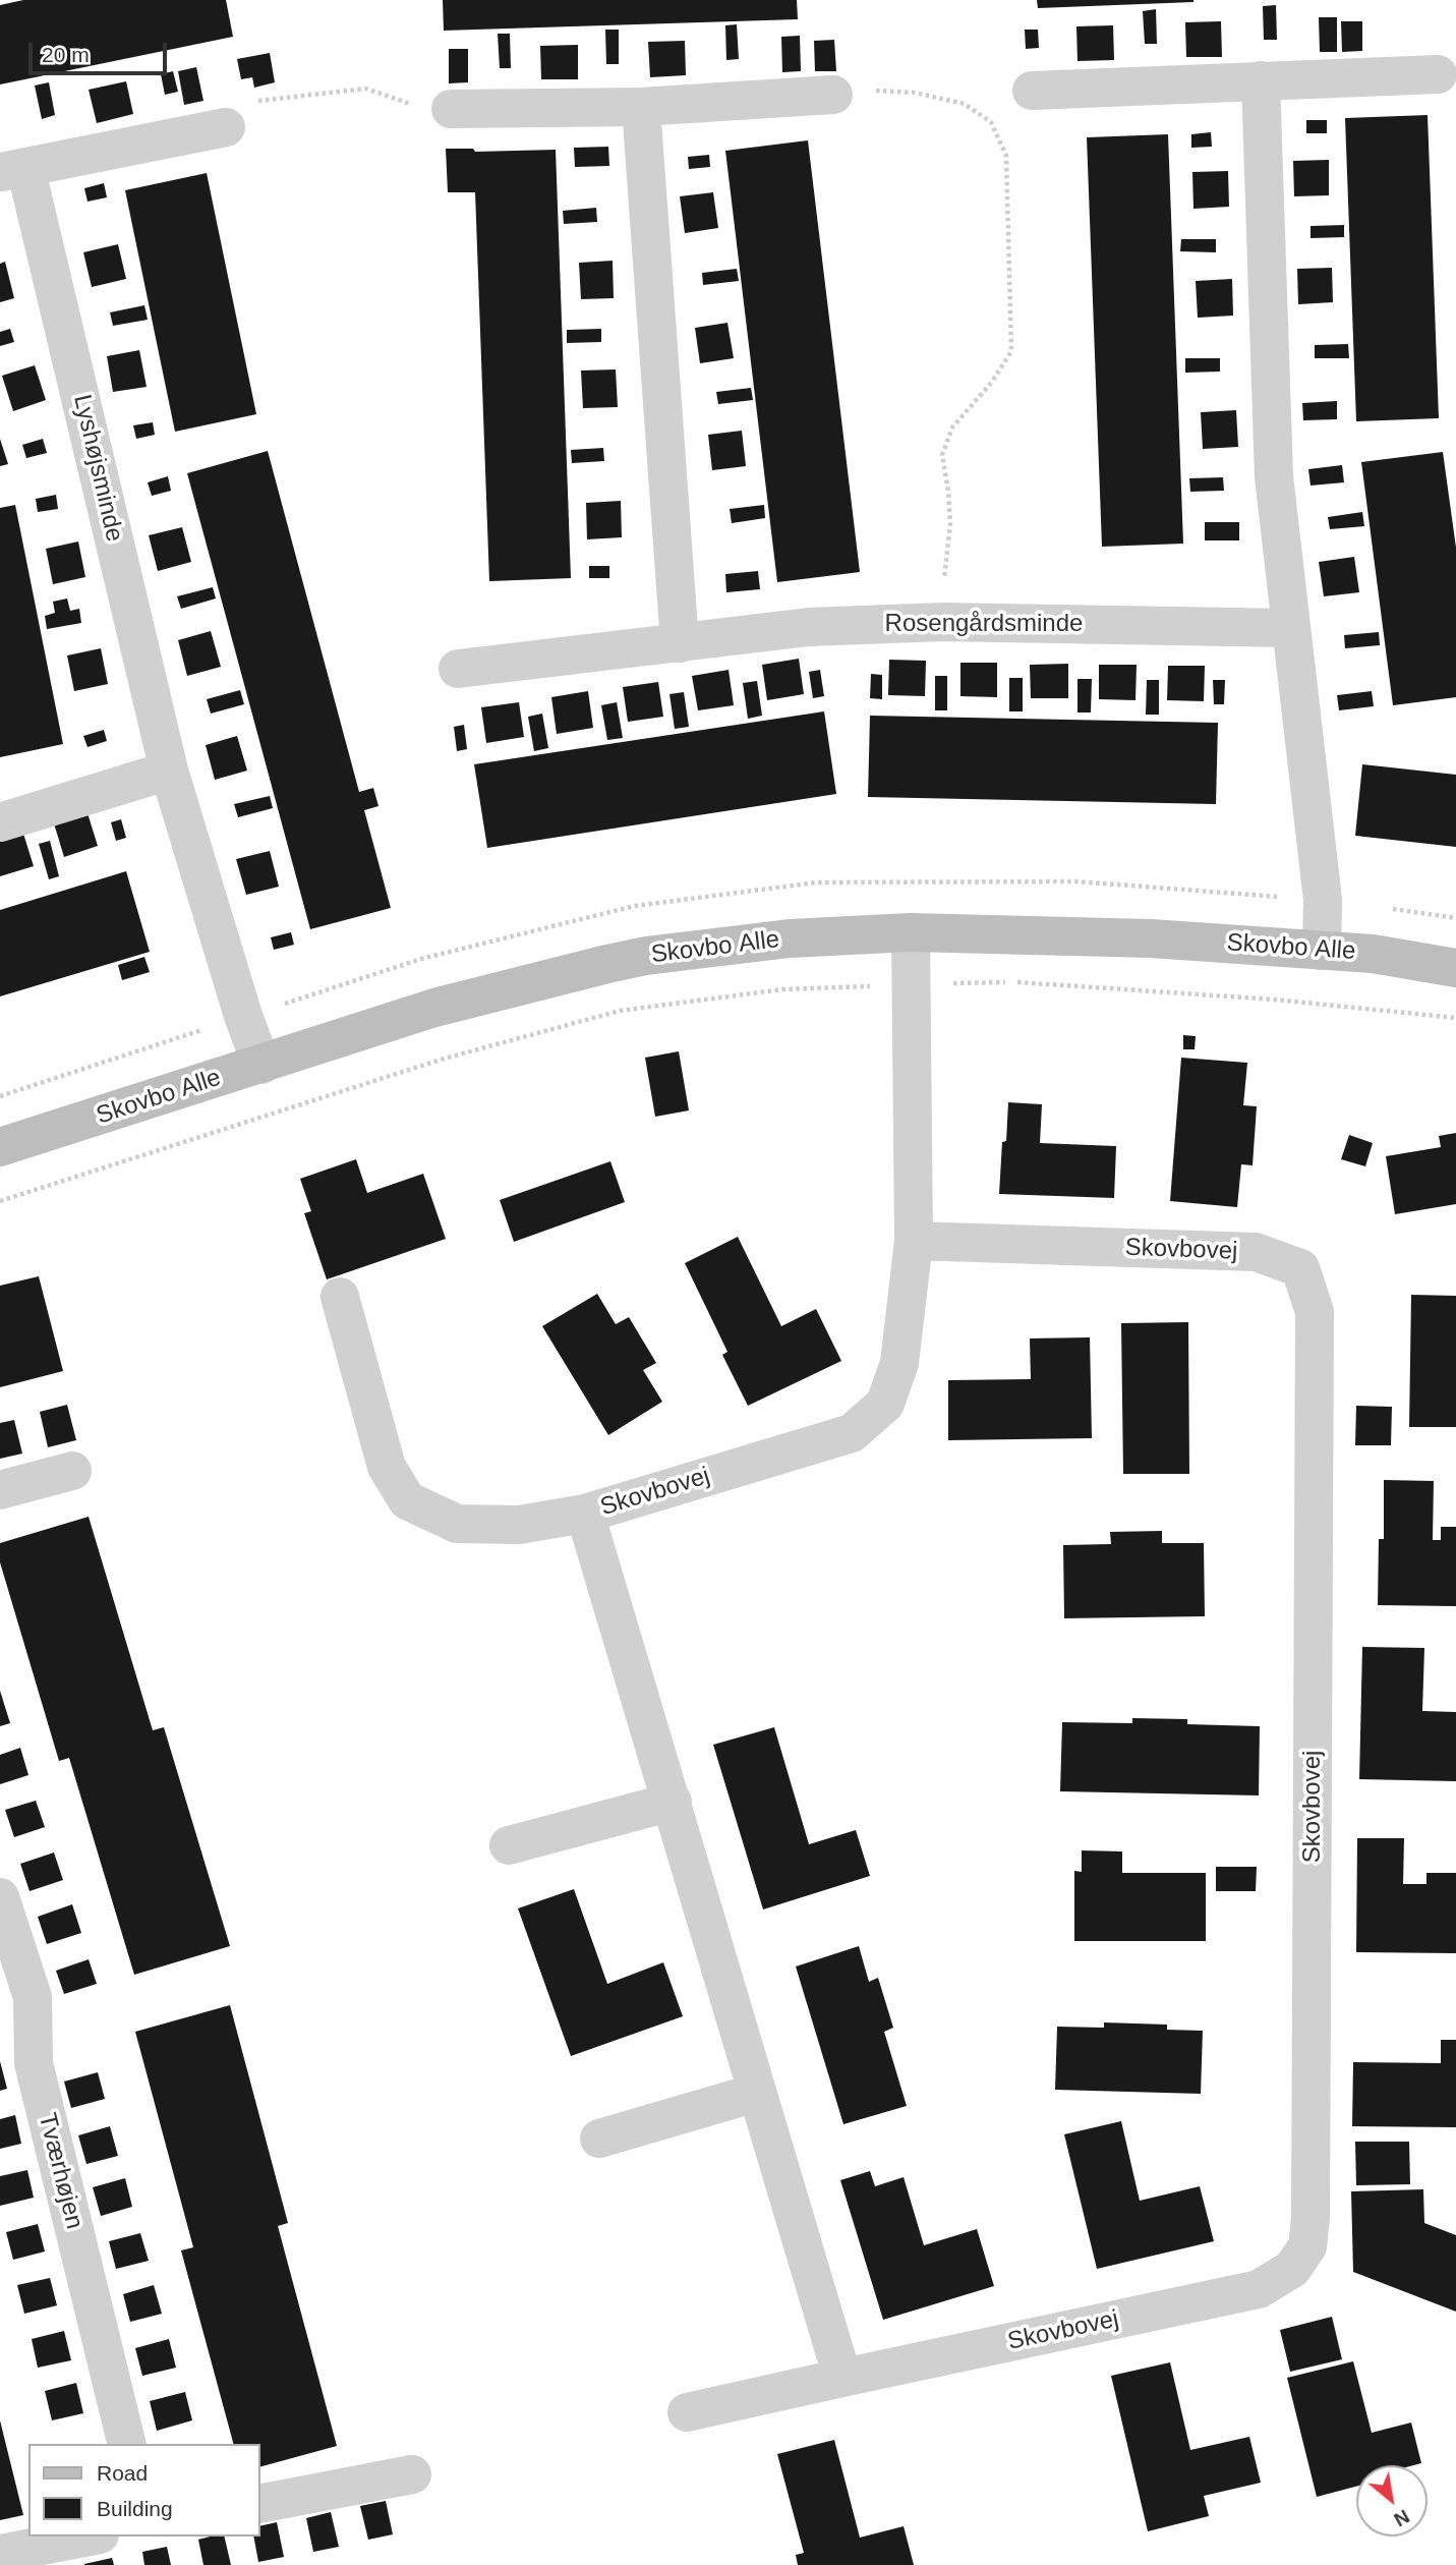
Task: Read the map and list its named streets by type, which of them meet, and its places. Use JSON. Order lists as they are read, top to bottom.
{
  "streets": {
    "street": [
      "Lyshøjsminde",
      "Rosengårdsminde",
      "Skovbo Alle",
      "Skovbovej",
      "Tværhøjen"
    ]
  },
  "crossings": [
    ["Lyshøjsminde", "Skovbo Alle"],
    ["Skovbo Alle", "Skovbovej"]
  ],
  "legend": ["Road", "Building"],
  "scale_bar": "20 m",
  "north": "bottom right"
}
